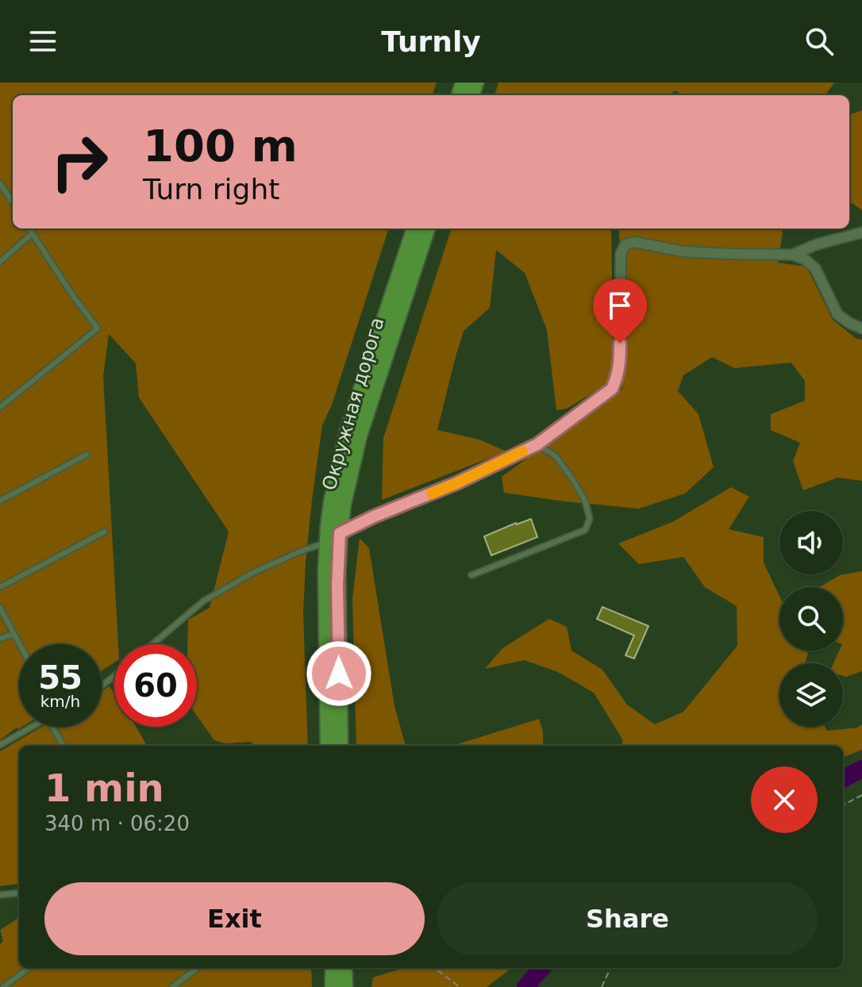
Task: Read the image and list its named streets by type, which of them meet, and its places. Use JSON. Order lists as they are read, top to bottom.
{
  "streets": {
    "main road": ["Окружная дорога"]
  },
  "page": {
    "header": "Turnly",
    "turn": ["100 m", "Turn right"],
    "speed": "55 km/h",
    "limit": "60",
    "heading": ["1 min", "340 m · 06:20"],
    "buttons": ["Exit", "Share"]
  }
}
